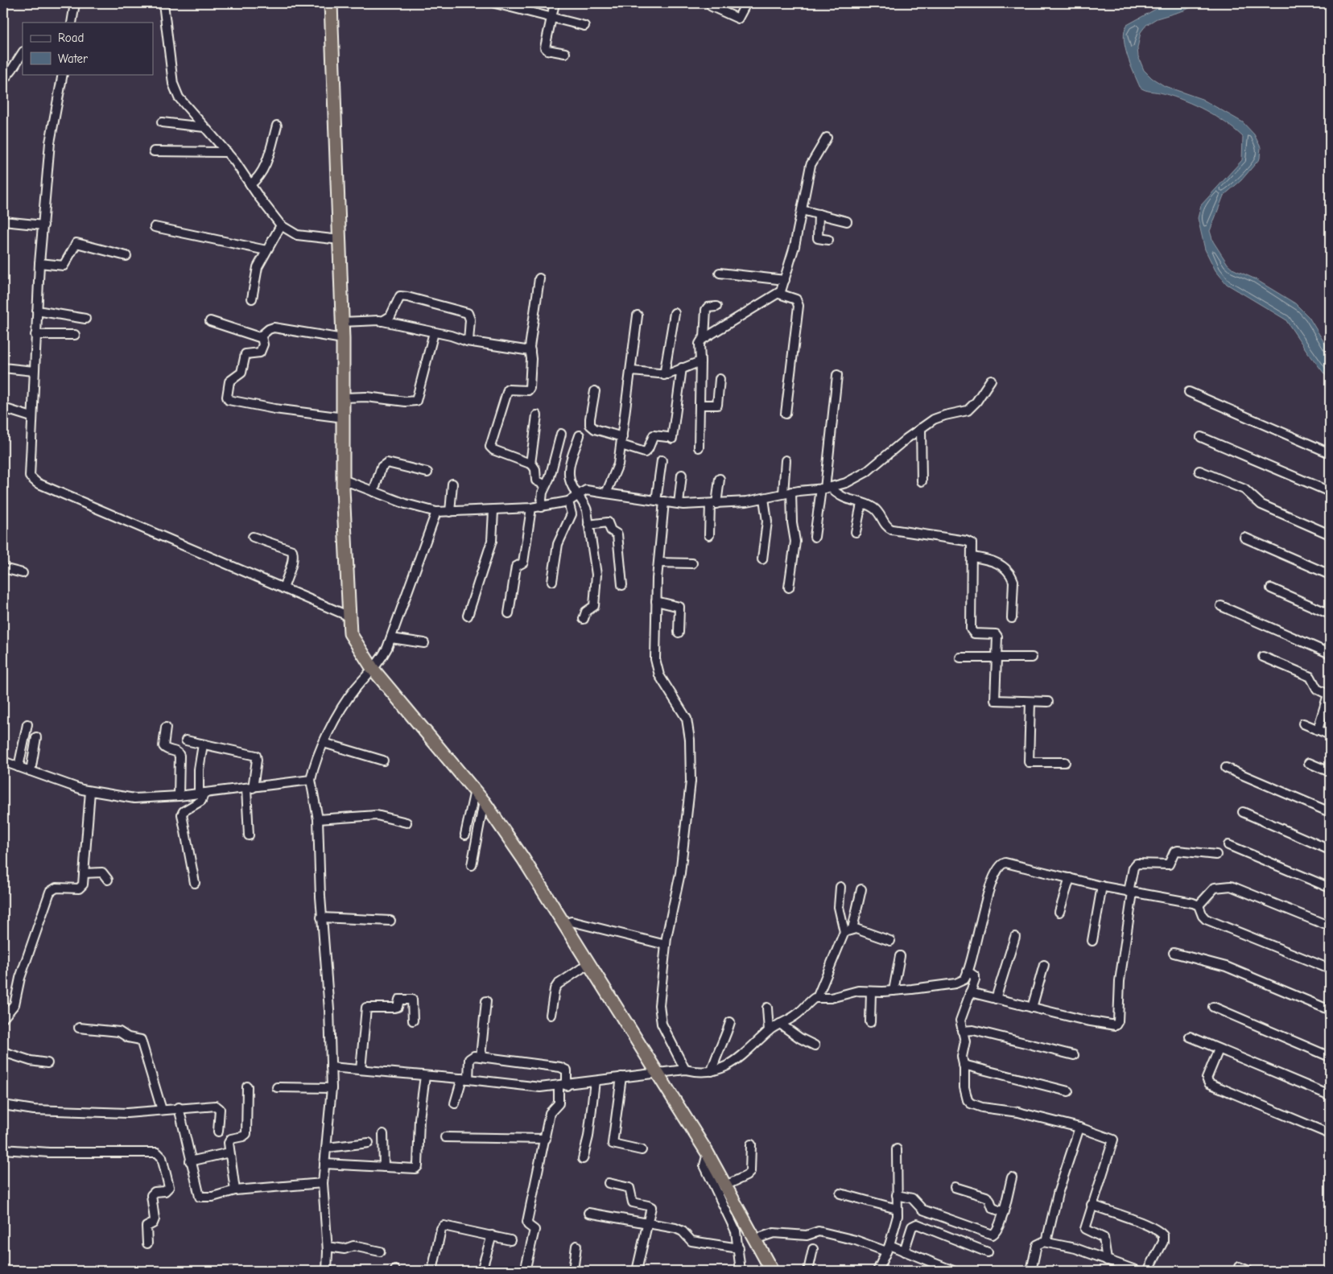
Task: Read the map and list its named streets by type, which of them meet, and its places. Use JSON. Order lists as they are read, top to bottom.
{
  "legend": ["Road", "Water"]
}
